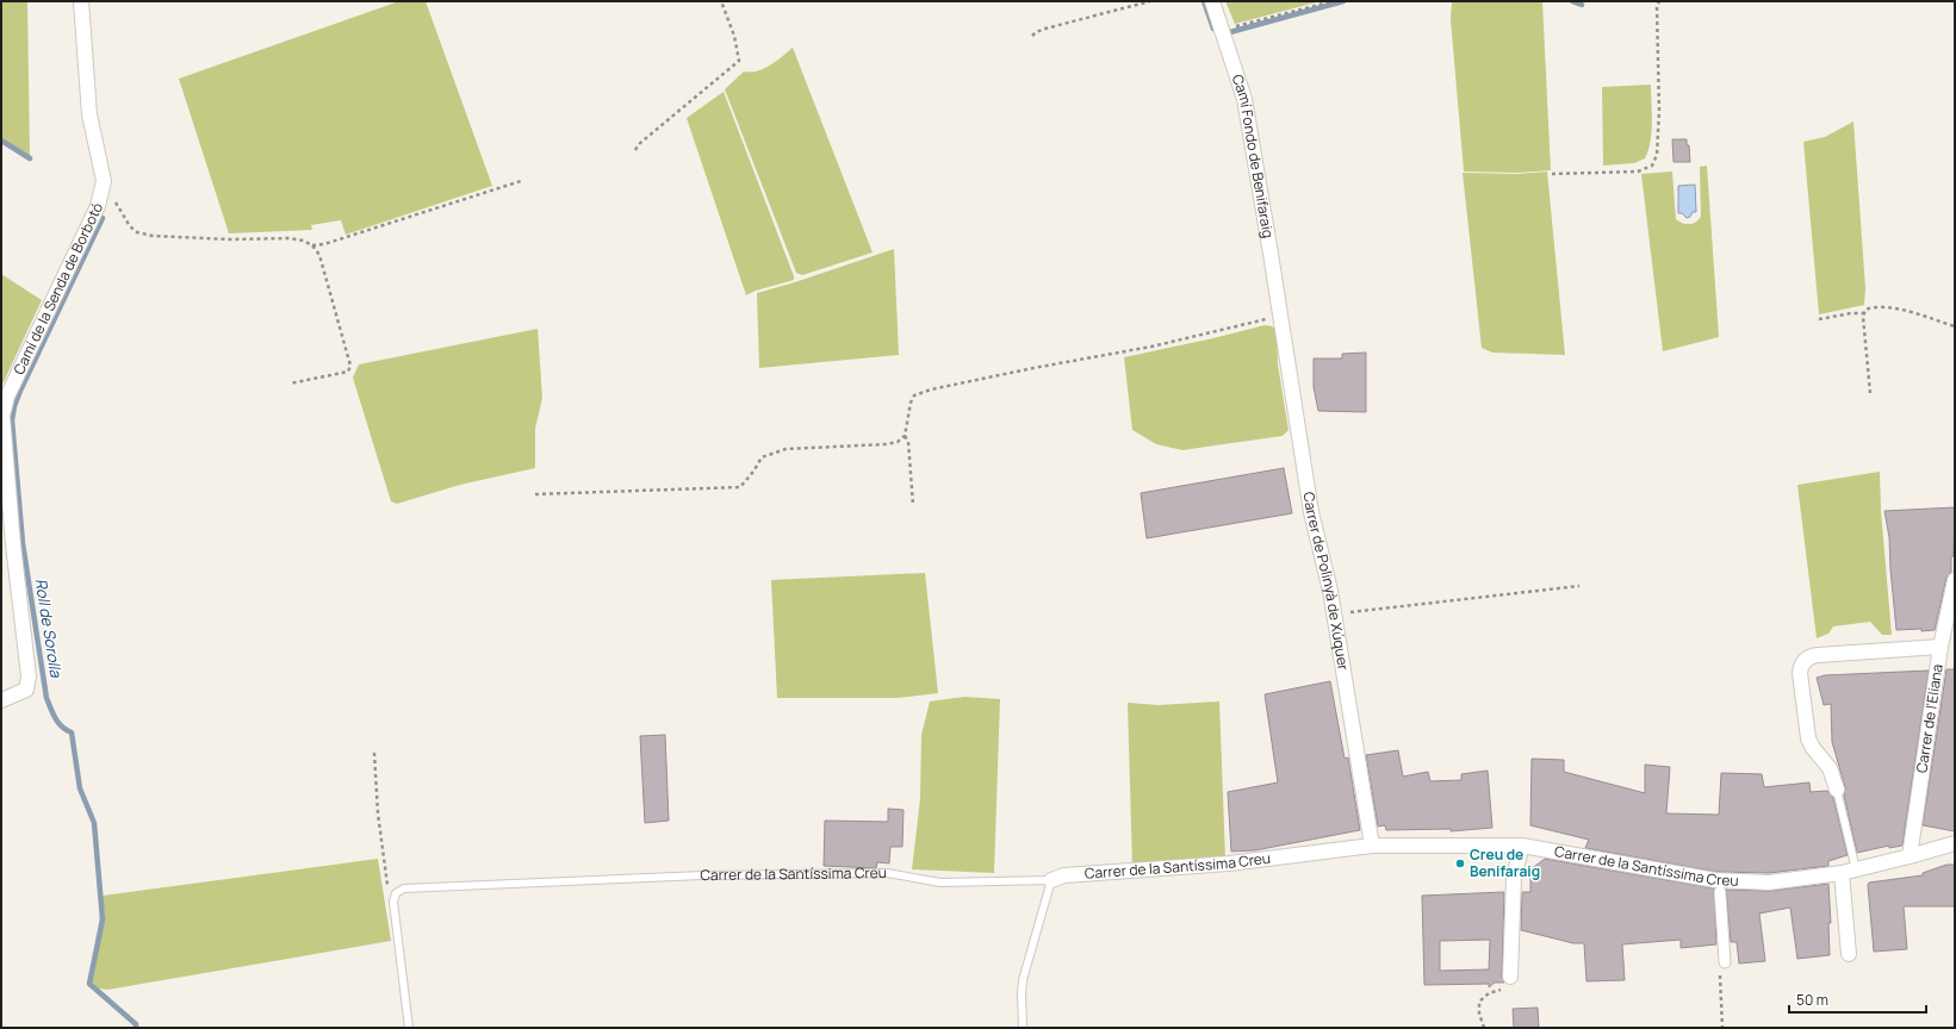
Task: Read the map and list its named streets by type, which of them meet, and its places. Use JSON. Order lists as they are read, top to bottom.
{
  "streets": {
    "street": [
      "Camí Fondo de Benifaraig",
      "Camí de la Senda de Borbotó",
      "Carrer de Polinyà de Xúquer",
      "Carrer de l'Eliana",
      "Carrer de la Santíssima Creu"
    ]
  },
  "crossings": [
    ["Camí Fondo de Benifaraig", "Carrer de Polinyà de Xúquer"],
    ["Carrer de Polinyà de Xúquer", "Carrer de la Santíssima Creu"],
    ["Carrer de l'Eliana", "Carrer de la Santíssima Creu"]
  ],
  "water": ["Roll de Sorolla"],
  "places": ["Creu de Benifaraig"],
  "scale_bar": "50 m"
}
